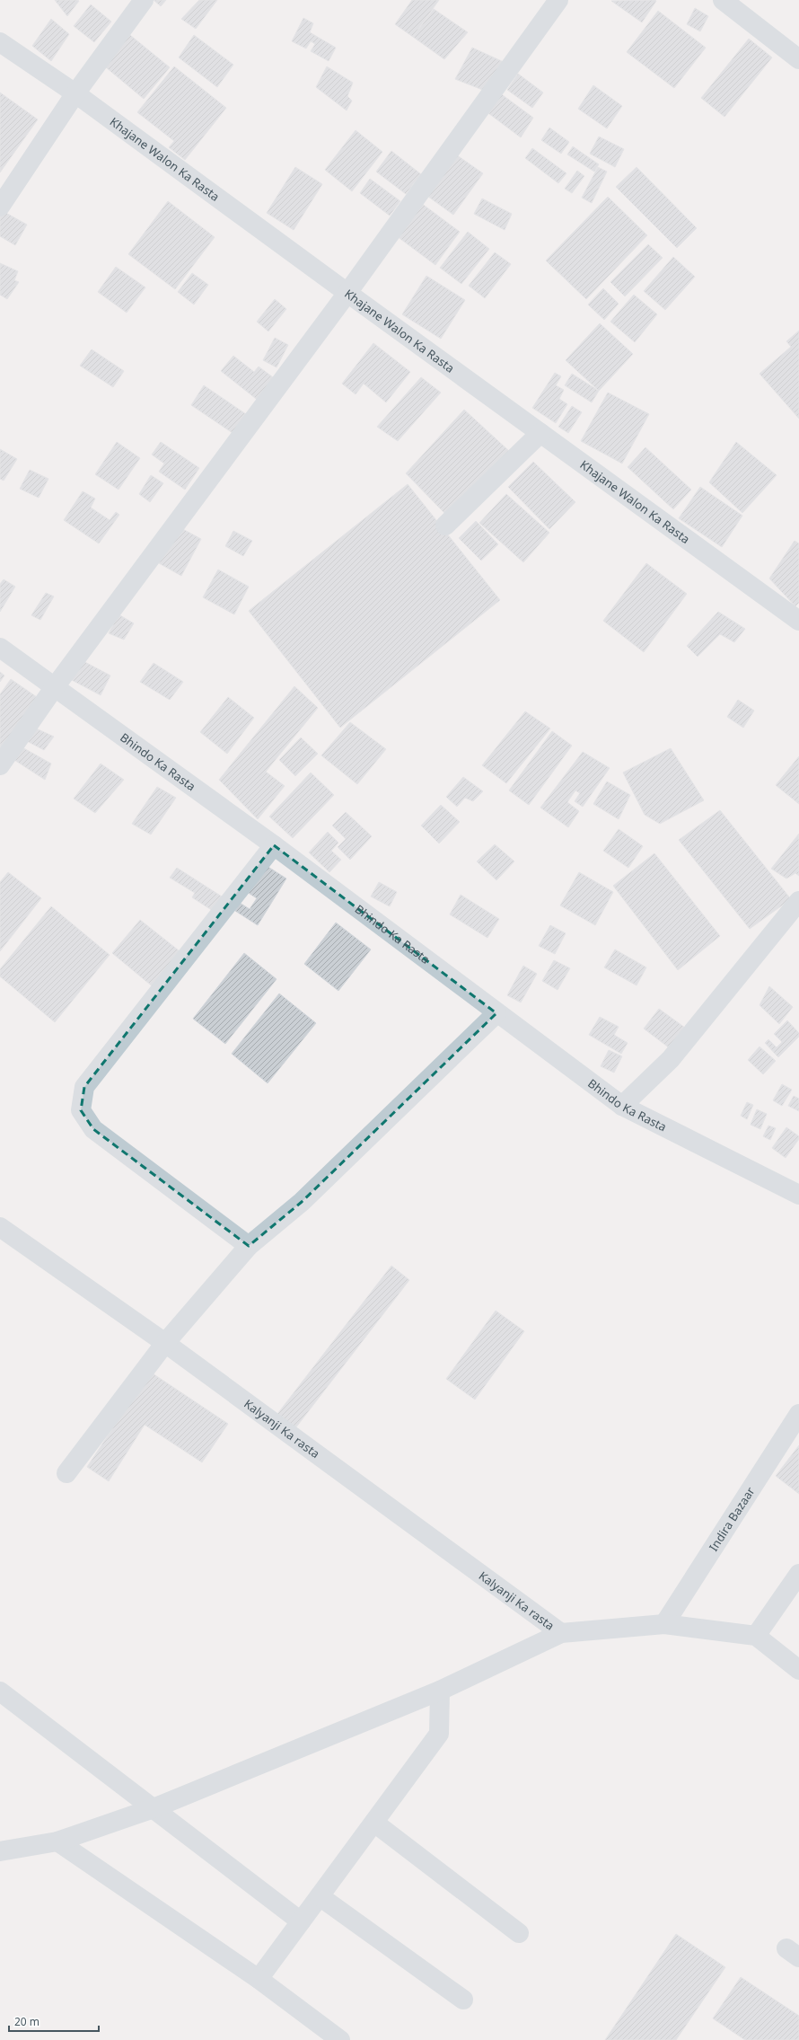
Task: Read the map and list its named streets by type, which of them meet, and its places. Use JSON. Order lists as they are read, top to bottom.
{
  "streets": {
    "street": [
      "Khajane Walon Ka Rasta",
      "Bhindo Ka Rasta",
      "Kalyanji Ka rasta",
      "Indira Bazaar"
    ]
  },
  "scale_bar": "20 m"
}
